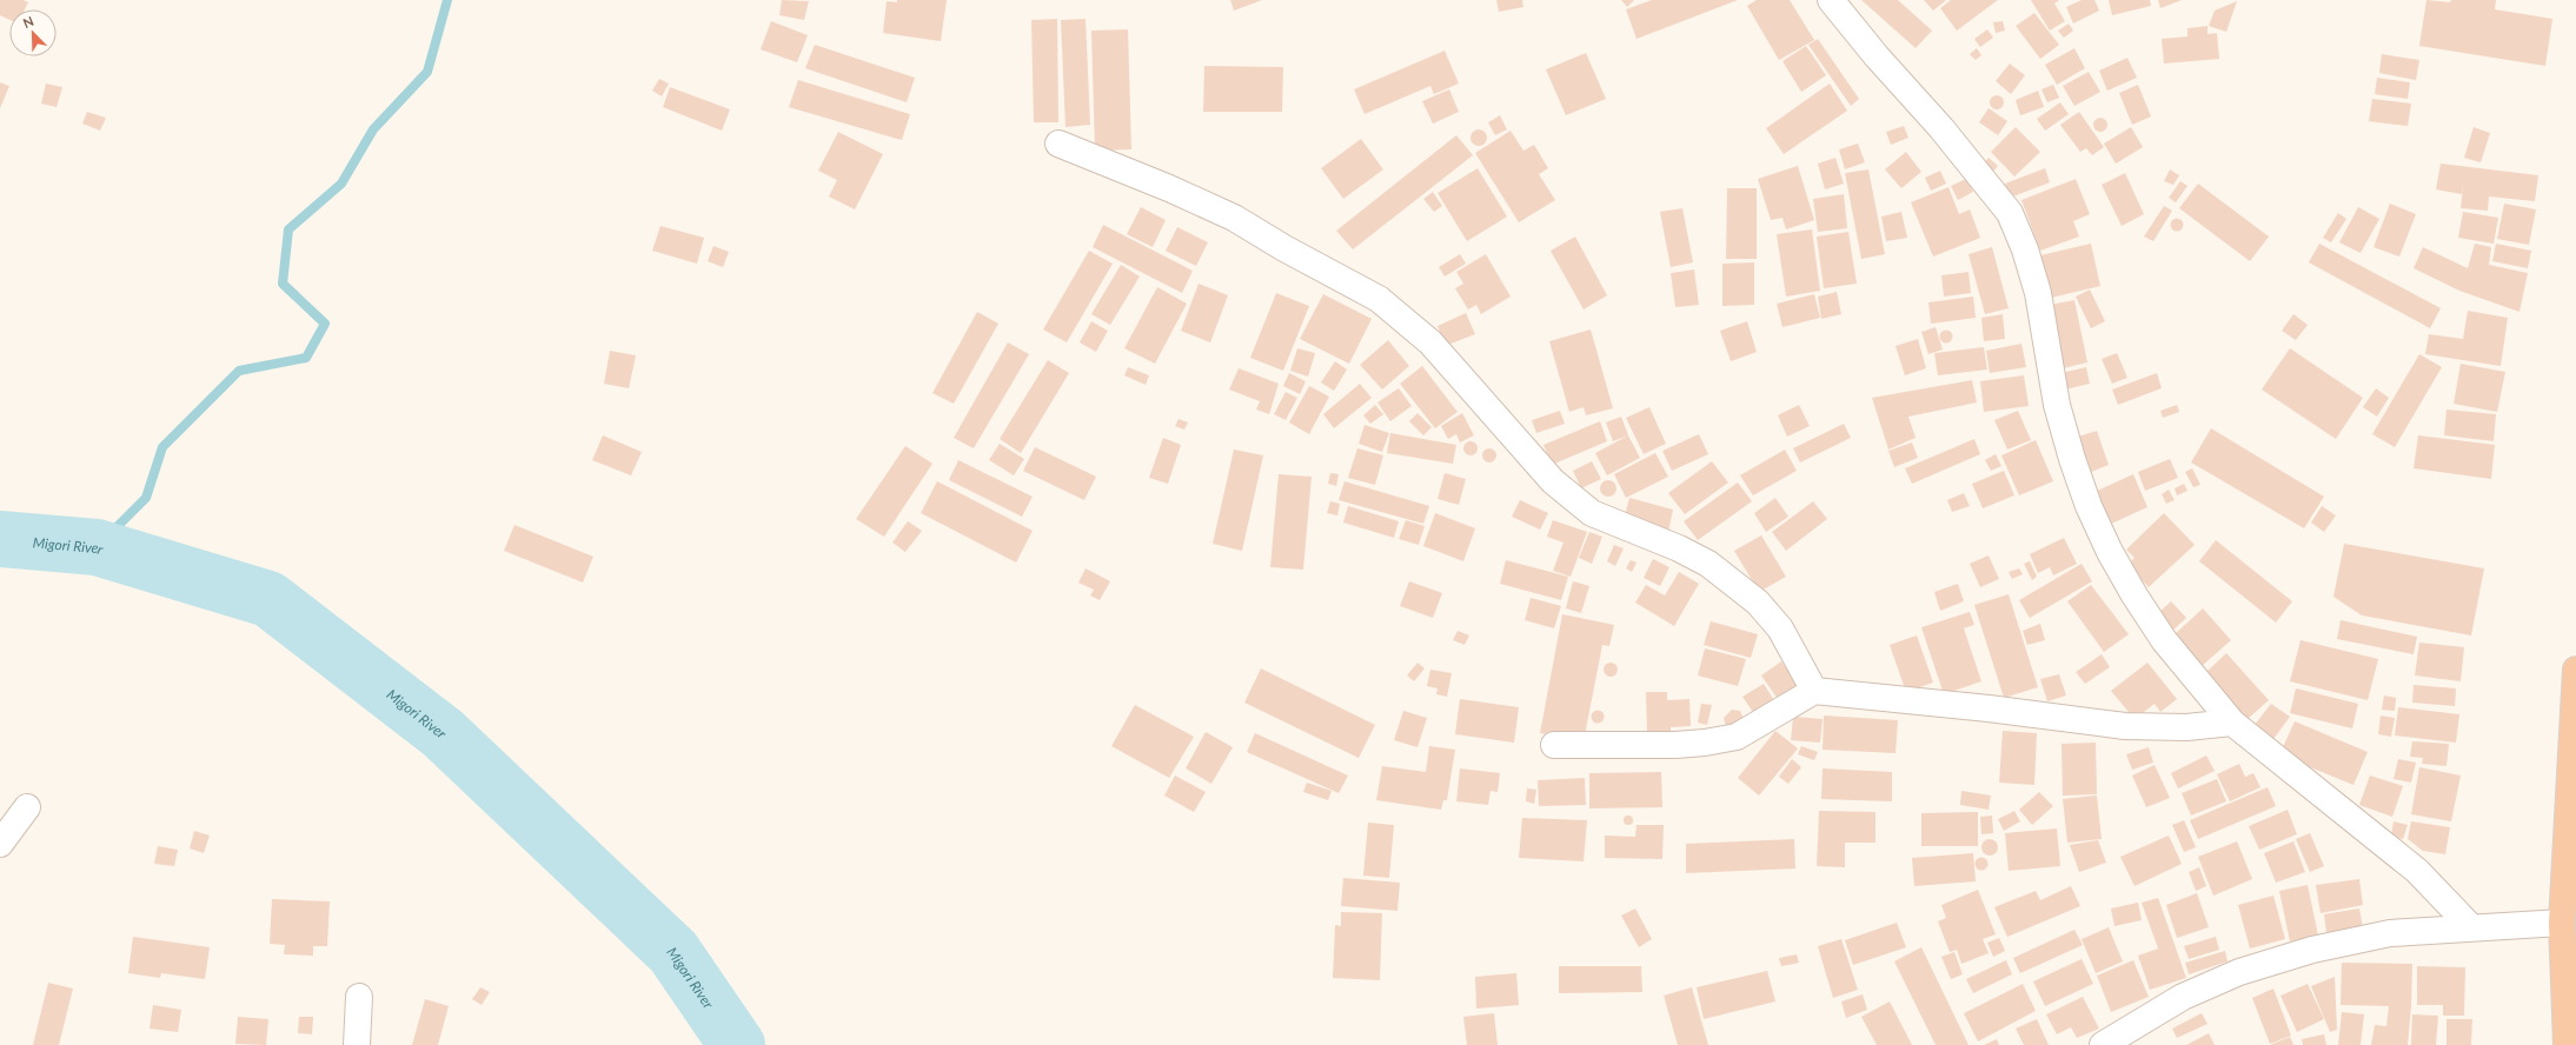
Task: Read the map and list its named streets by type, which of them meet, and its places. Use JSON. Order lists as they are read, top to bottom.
{
  "water": ["Migori River"],
  "north": "top left"
}
